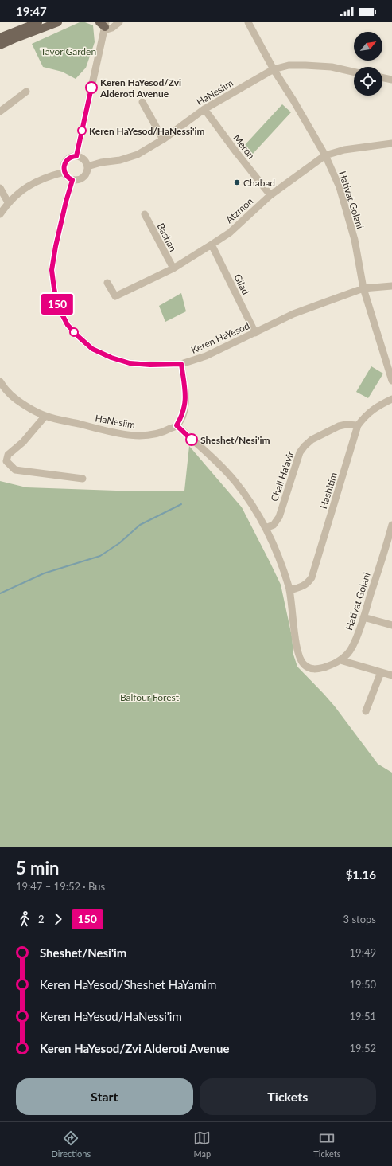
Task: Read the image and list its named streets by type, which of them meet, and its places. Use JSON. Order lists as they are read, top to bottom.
{
  "streets": {
    "street": [
      "HaNesiim",
      "Meron",
      "Hativat Golani",
      "Atzmon",
      "Bashan",
      "Gilad",
      "Keren HaYesod",
      "Chail Ha'avir",
      "Hashitim"
    ]
  },
  "crossings": [
    ["HaNesiim", "Meron"],
    ["HaNesiim", "Hativat Golani"],
    ["HaNesiim", "Keren HaYesod"],
    ["Meron", "Atzmon"],
    ["Hativat Golani", "Atzmon"],
    ["Hativat Golani", "Keren HaYesod"],
    ["Hativat Golani", "Hashitim"],
    ["Atzmon", "Bashan"],
    ["Atzmon", "Gilad"],
    ["Gilad", "Keren HaYesod"],
    ["Chail Ha'avir", "Hashitim"]
  ],
  "parks": ["Tavor Garden", "Balfour Forest"],
  "places": [
    "Keren HaYesod/Zvi Alderoti Avenue",
    "Keren HaYesod/HaNessi'im",
    "Chabad",
    "Sheshet/Nesi'im"
  ],
  "lines": ["bus line 150"],
  "north": "top right",
  "page": {
    "status": "19:47",
    "on_map": "150",
    "heading": ["5 min", "19:47 – 19:52 · Bus", "$1.16"],
    "legs": ["2", "150", "3 stops"],
    "list": [
      {
        "name": "Sheshet/Nesi'im",
        "value": "19:49"
      },
      {
        "name": "Keren HaYesod/Sheshet HaYamim",
        "value": "19:50"
      },
      {
        "name": "Keren HaYesod/HaNessi'im",
        "value": "19:51"
      },
      {
        "name": "Keren HaYesod/Zvi Alderoti Avenue",
        "value": "19:52"
      }
    ],
    "buttons": ["Start", "Tickets"],
    "tabs": ["Directions", "Map", "Tickets"]
  }
}
